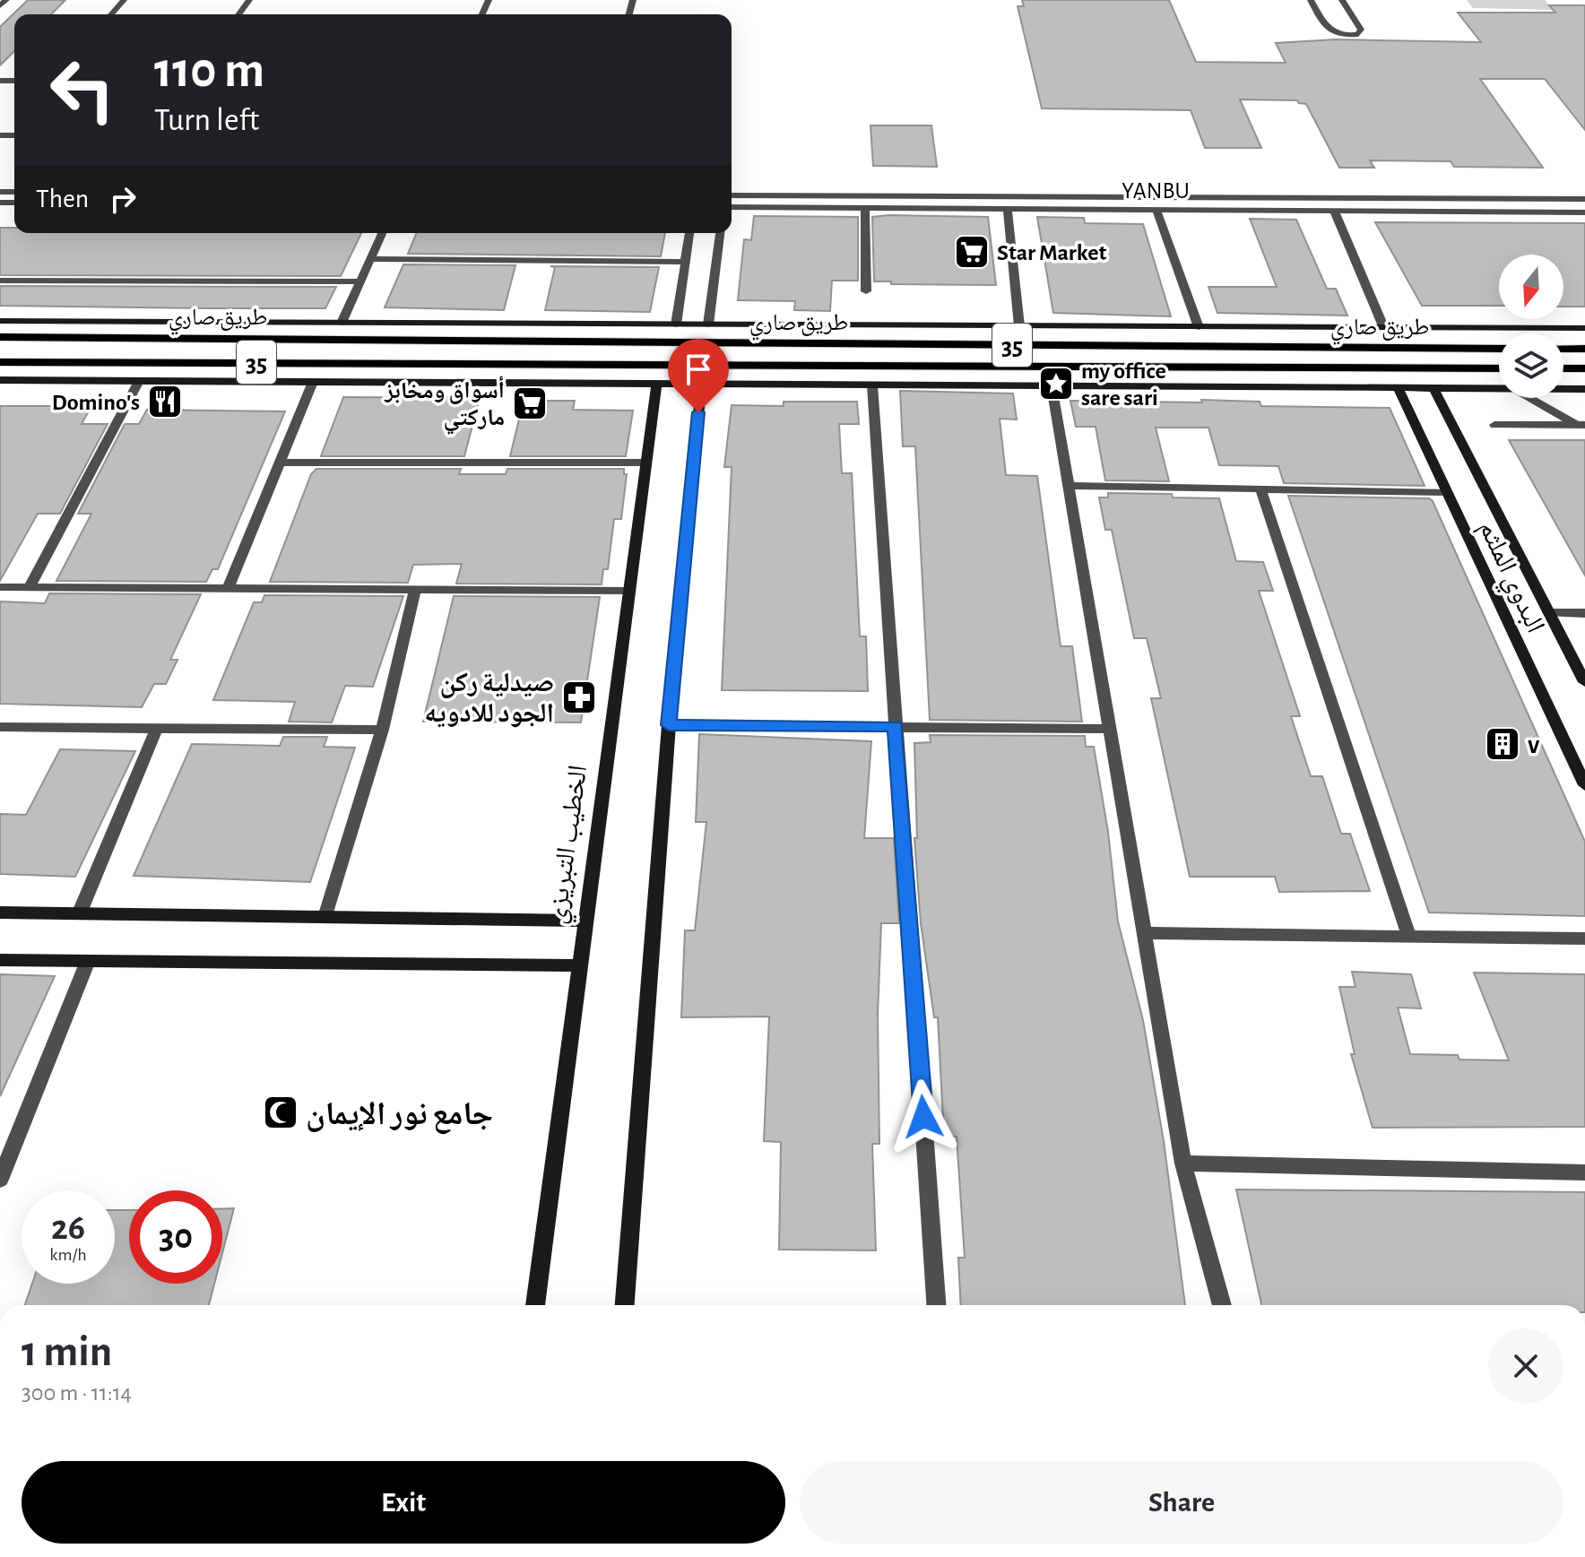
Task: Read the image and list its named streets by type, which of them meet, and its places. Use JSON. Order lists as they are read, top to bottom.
{
  "streets": {
    "main road": ["طريق صاري", "35"],
    "street": ["YANBU", "البدوي الملثم", "الخطيب التبريزي"]
  },
  "places": {
    "supermarket": ["Star Market", "أسواق ومخابز ماركتي"],
    "place": ["my office sare sari"],
    "restaurant": ["Domino's"],
    "pharmacy": ["صيدلية ركن الجود للادويه"],
    "building": ["v"],
    "mosque": ["جامع نور الإيمان"]
  },
  "north": "bottom",
  "page": {
    "turn": ["110 m", "Turn left"],
    "then": "Then",
    "speed": "26 km/h",
    "limit": "30",
    "heading": ["1 min", "300 m · 11:14"],
    "buttons": ["Exit", "Share"]
  }
}
